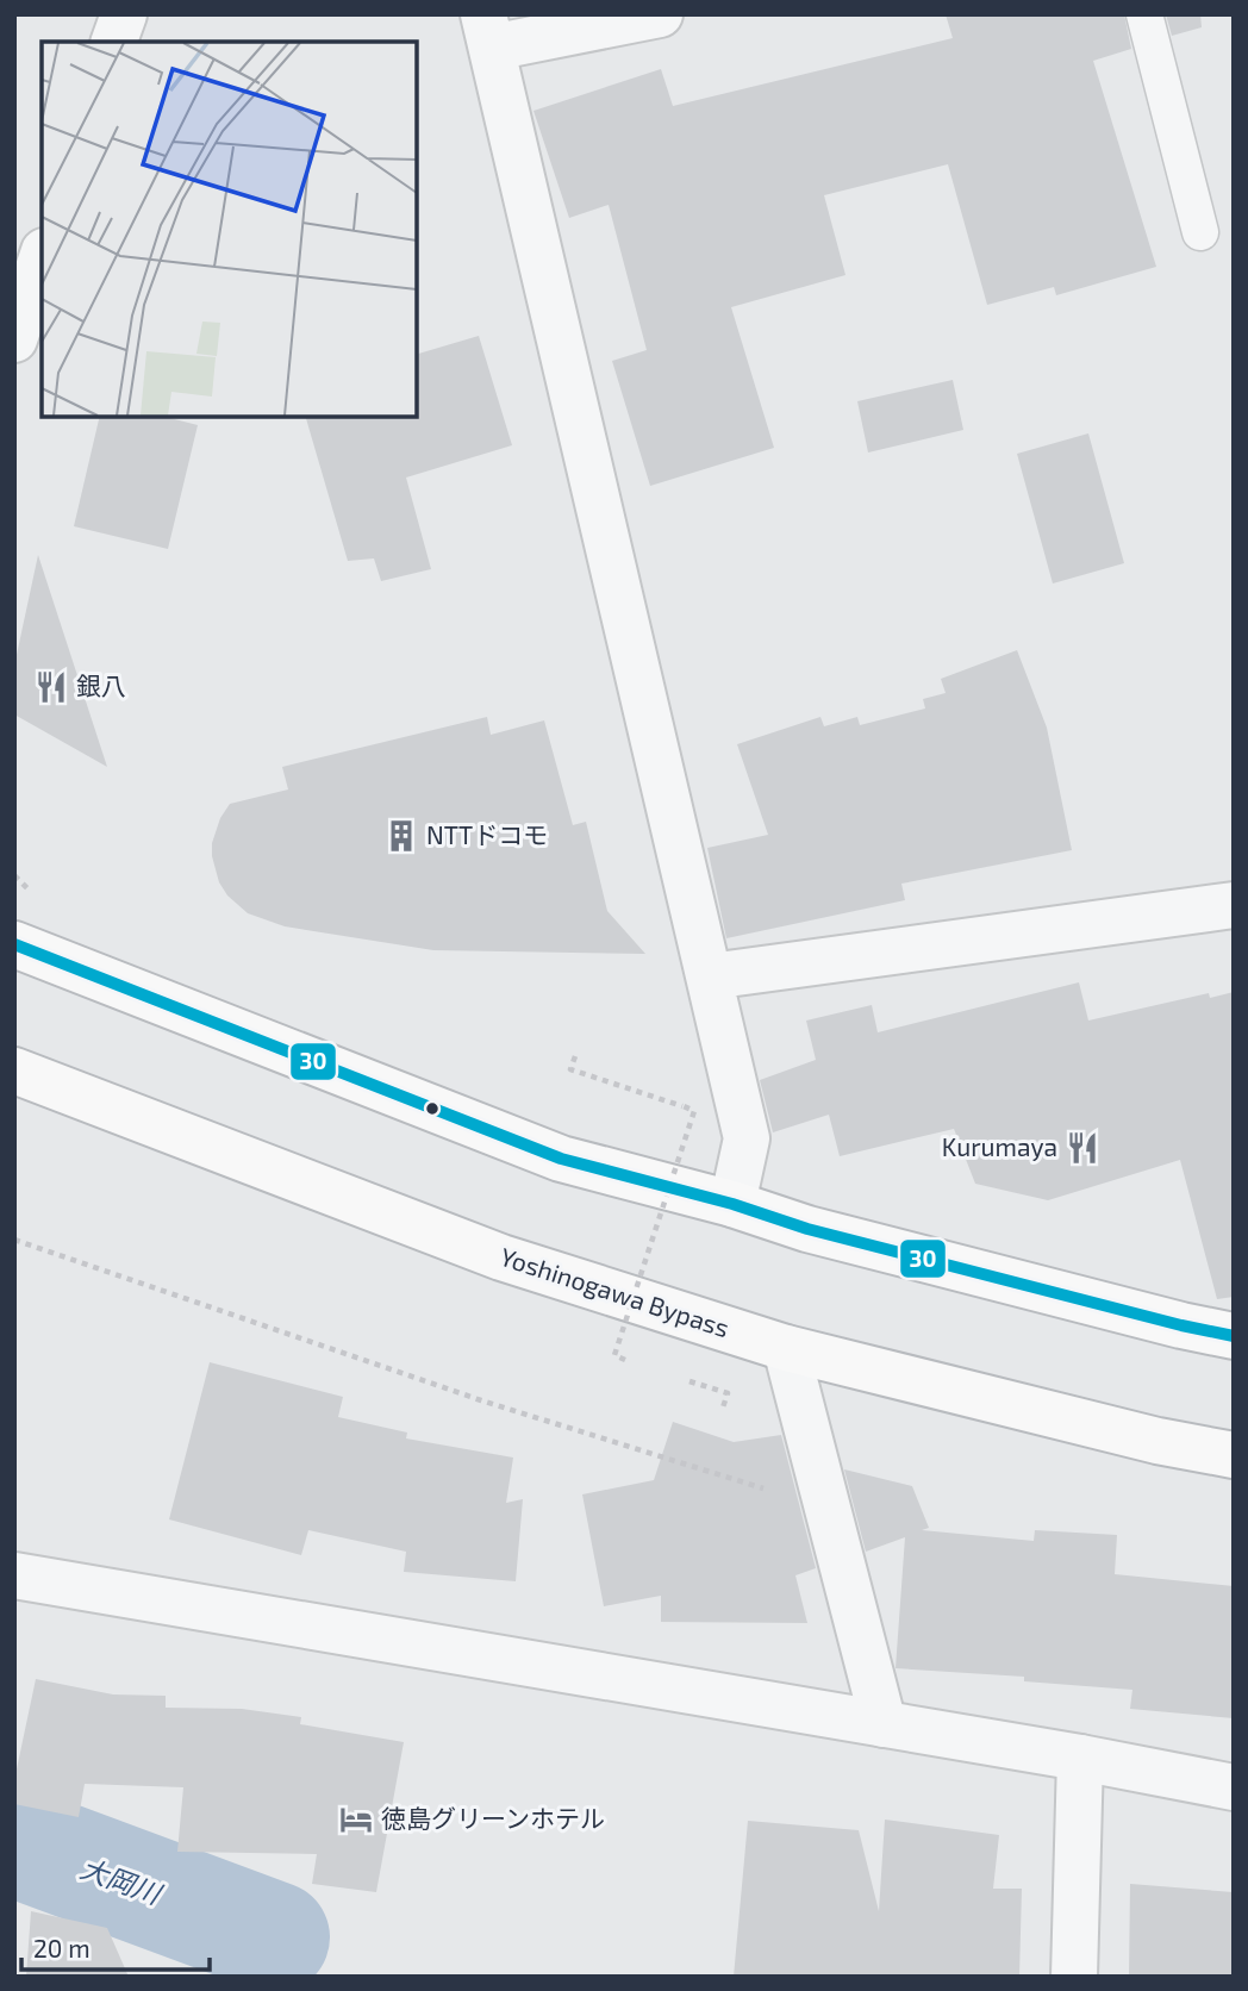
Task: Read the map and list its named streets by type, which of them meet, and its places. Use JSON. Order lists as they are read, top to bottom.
{
  "streets": {
    "highway": ["Yoshinogawa Bypass"]
  },
  "water": ["大岡川"],
  "places": {
    "restaurant": ["銀八", "Kurumaya"],
    "building": ["NTTドコモ"],
    "hotel": ["徳島グリーンホテル"]
  },
  "lines": ["transit line 30"],
  "scale_bar": "20 m"
}
